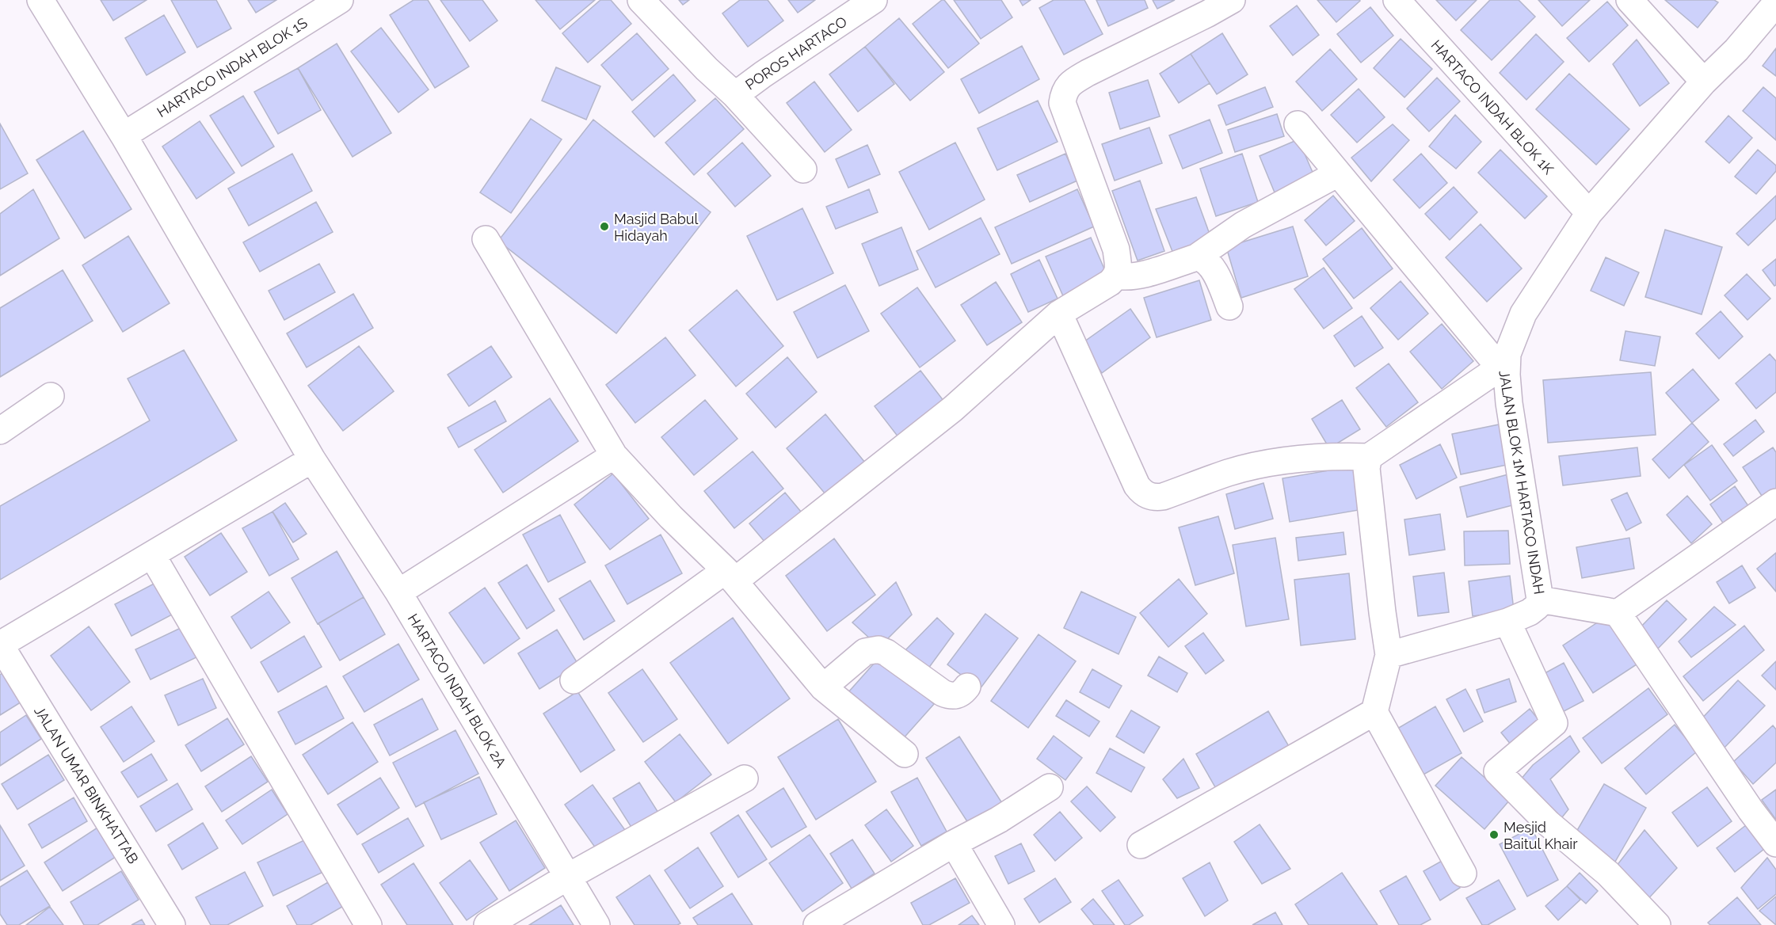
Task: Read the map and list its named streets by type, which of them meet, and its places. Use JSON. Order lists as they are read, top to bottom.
{
  "streets": {
    "street": [
      "POROS HARTACO",
      "HARTACO INDAH BLOK 1S",
      "HARTACO INDAH BLOK 1K",
      "JALAN BLOK 1M HARTACO INDAH",
      "HARTACO INDAH BLOK 2A",
      "JALAN UMAR BINKHATTAB"
    ]
  },
  "crossings": [
    ["HARTACO INDAH BLOK 1S", "HARTACO INDAH BLOK 2A"]
  ],
  "places": ["Masjid Babul Hidayah", "Mesjid Baitul Khair"]
}
